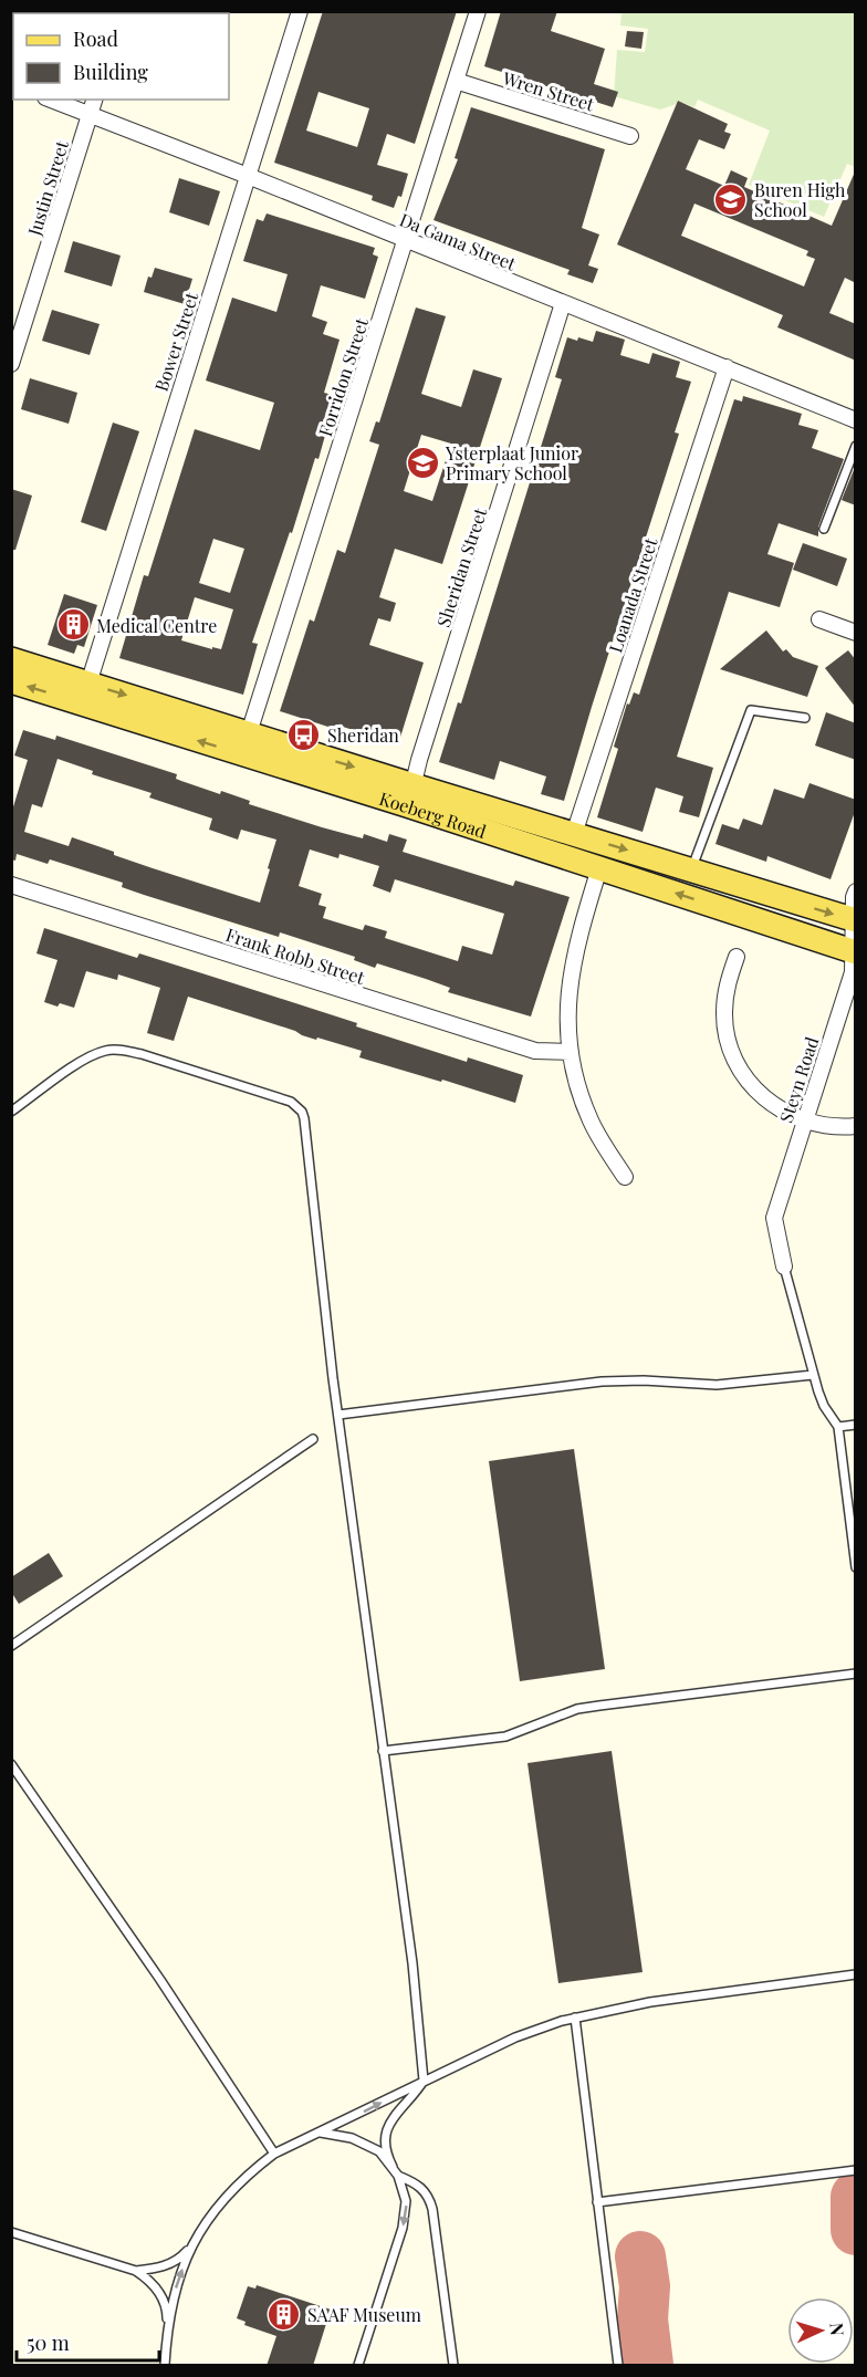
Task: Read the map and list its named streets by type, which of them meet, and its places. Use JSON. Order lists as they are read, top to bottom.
{
  "streets": {
    "main road": ["Koeberg Road"],
    "street": [
      "Wren Street",
      "Justin Street",
      "Da Gama Street",
      "Bower Street",
      "Forridon Street",
      "Sheridan Street",
      "Loanada Street",
      "Frank Robb Street",
      "Steyn Road"
    ]
  },
  "crossings": [
    ["Wren Street", "Forridon Street"],
    ["Justin Street", "Da Gama Street"],
    ["Da Gama Street", "Bower Street"],
    ["Da Gama Street", "Forridon Street"],
    ["Da Gama Street", "Sheridan Street"],
    ["Da Gama Street", "Loanada Street"],
    ["Bower Street", "Koeberg Road"],
    ["Forridon Street", "Koeberg Road"],
    ["Sheridan Street", "Koeberg Road"],
    ["Loanada Street", "Koeberg Road"],
    ["Koeberg Road", "Steyn Road"]
  ],
  "places": {
    "school or university": ["Buren High School", "Ysterplaat Junior Primary School"],
    "building": ["Medical Centre", "SAAF Museum"],
    "bus stop": ["Sheridan"]
  },
  "legend": ["Road", "Building"],
  "scale_bar": "50 m",
  "north": "right"
}
